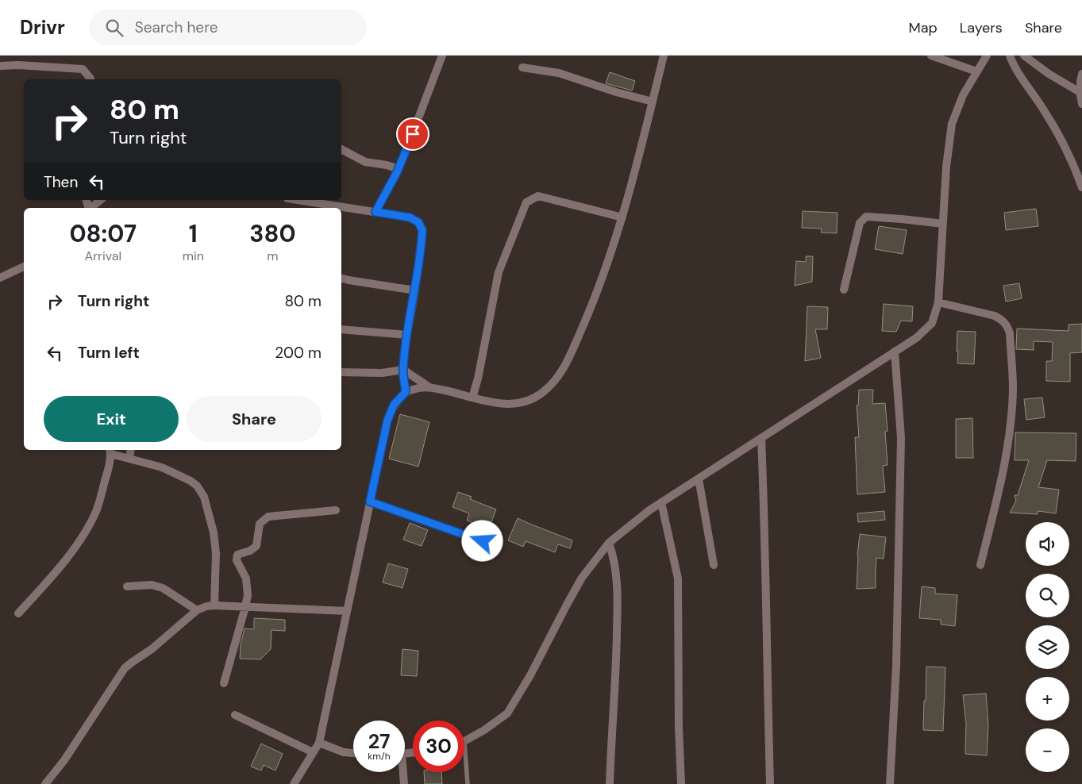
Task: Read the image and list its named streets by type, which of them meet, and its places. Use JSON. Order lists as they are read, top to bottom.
{
  "page": {
    "header": "Drivr",
    "search": "Search here",
    "nav": ["Map", "Layers", "Share"],
    "turn": ["80 m", "Turn right"],
    "then": "Then",
    "eta": [
      "08:07",
      "Arrival",
      "1",
      "min",
      "380",
      "m"
    ],
    "list": [
      {
        "name": "Turn right",
        "value": "80 m"
      },
      {
        "name": "Turn left",
        "value": "200 m"
      }
    ],
    "buttons": ["Exit", "Share"],
    "map_buttons": ["+", "−"],
    "speed": "27 km/h",
    "limit": "30"
  }
}
